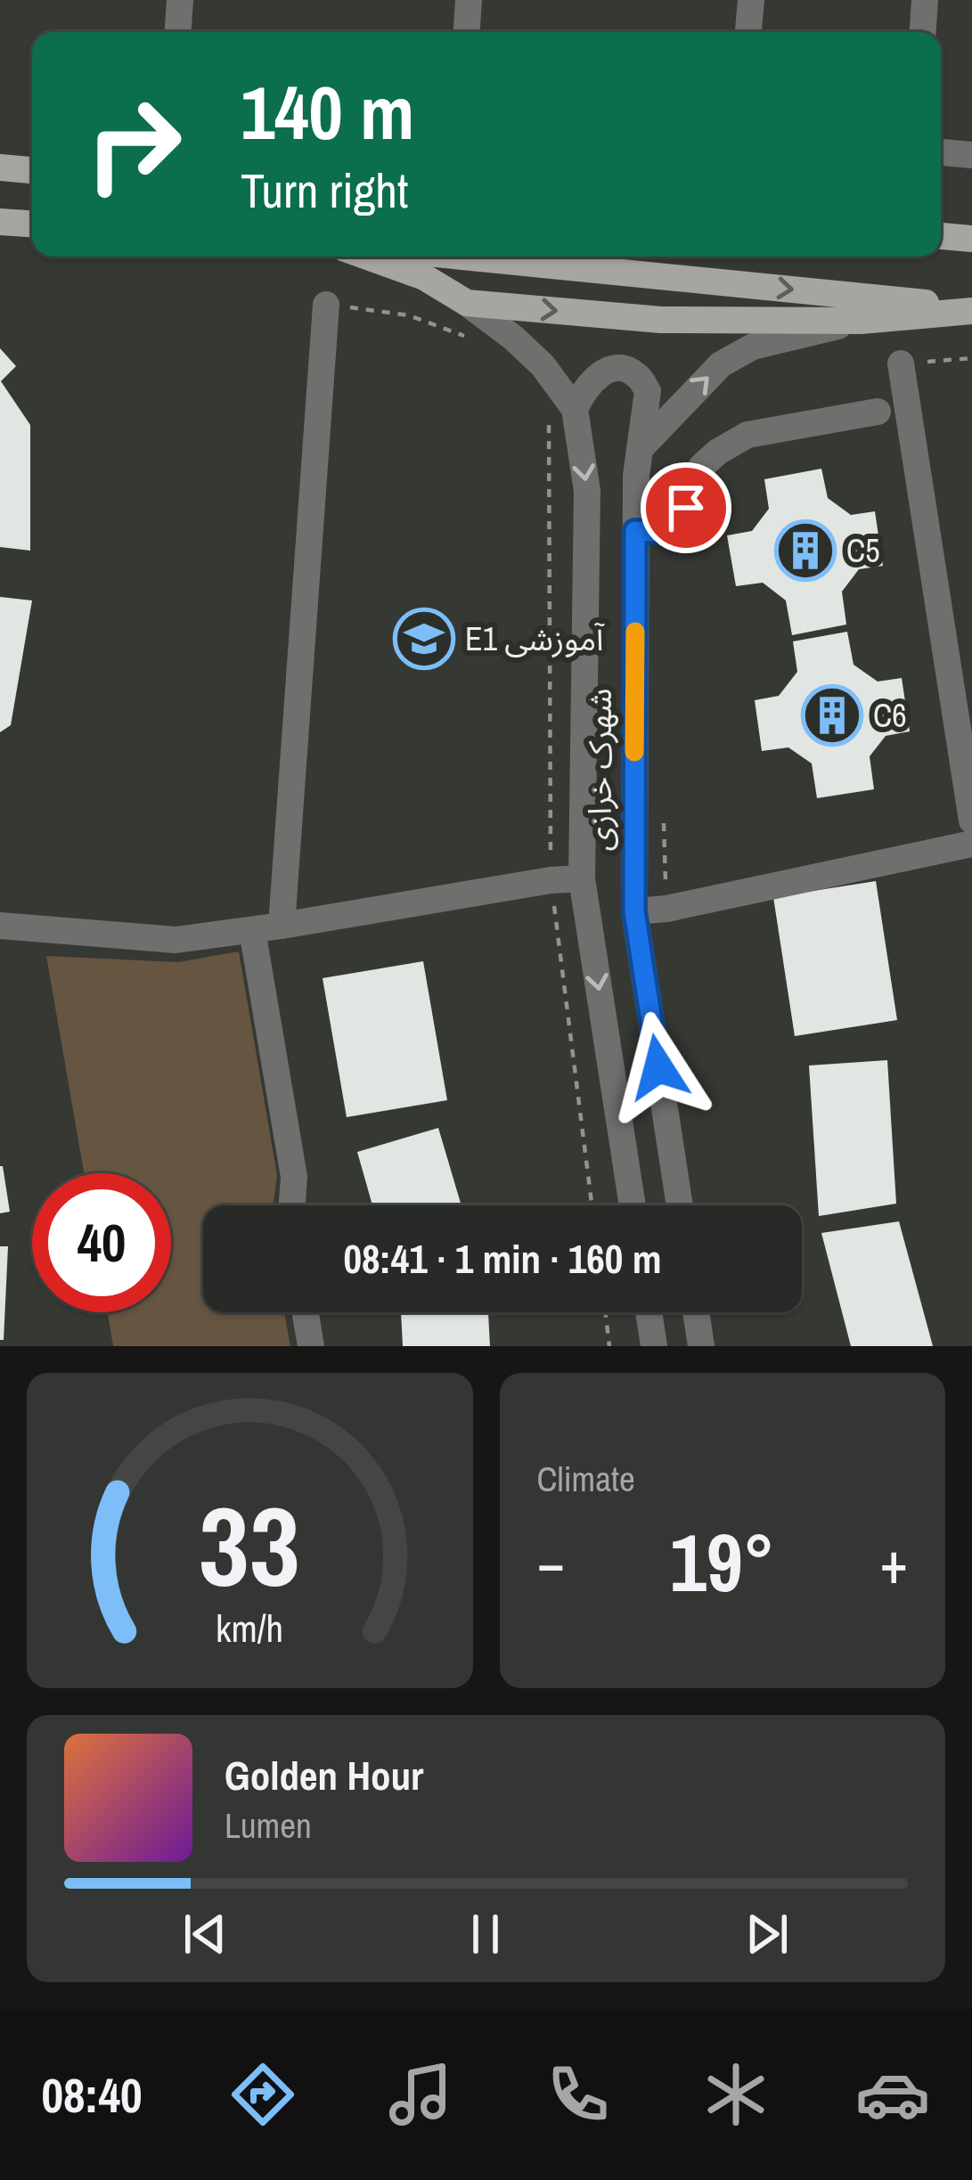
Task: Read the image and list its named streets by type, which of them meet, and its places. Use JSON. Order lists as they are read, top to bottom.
{
  "streets": {
    "street": ["شهرک خرازی"]
  },
  "places": {
    "building": ["C5", "C6"],
    "school or university": ["E1 آموزشی"]
  },
  "page": {
    "turn": ["140 m", "Turn right"],
    "limit": "40",
    "trip": "08:41 · 1 min · 160 m",
    "tile": "Climate",
    "heat": ["−", "19°", "+"],
    "song": ["Golden Hour", "Lumen"],
    "tabs": "08:40",
    "gauge": ["33", "km/h"]
  }
}
